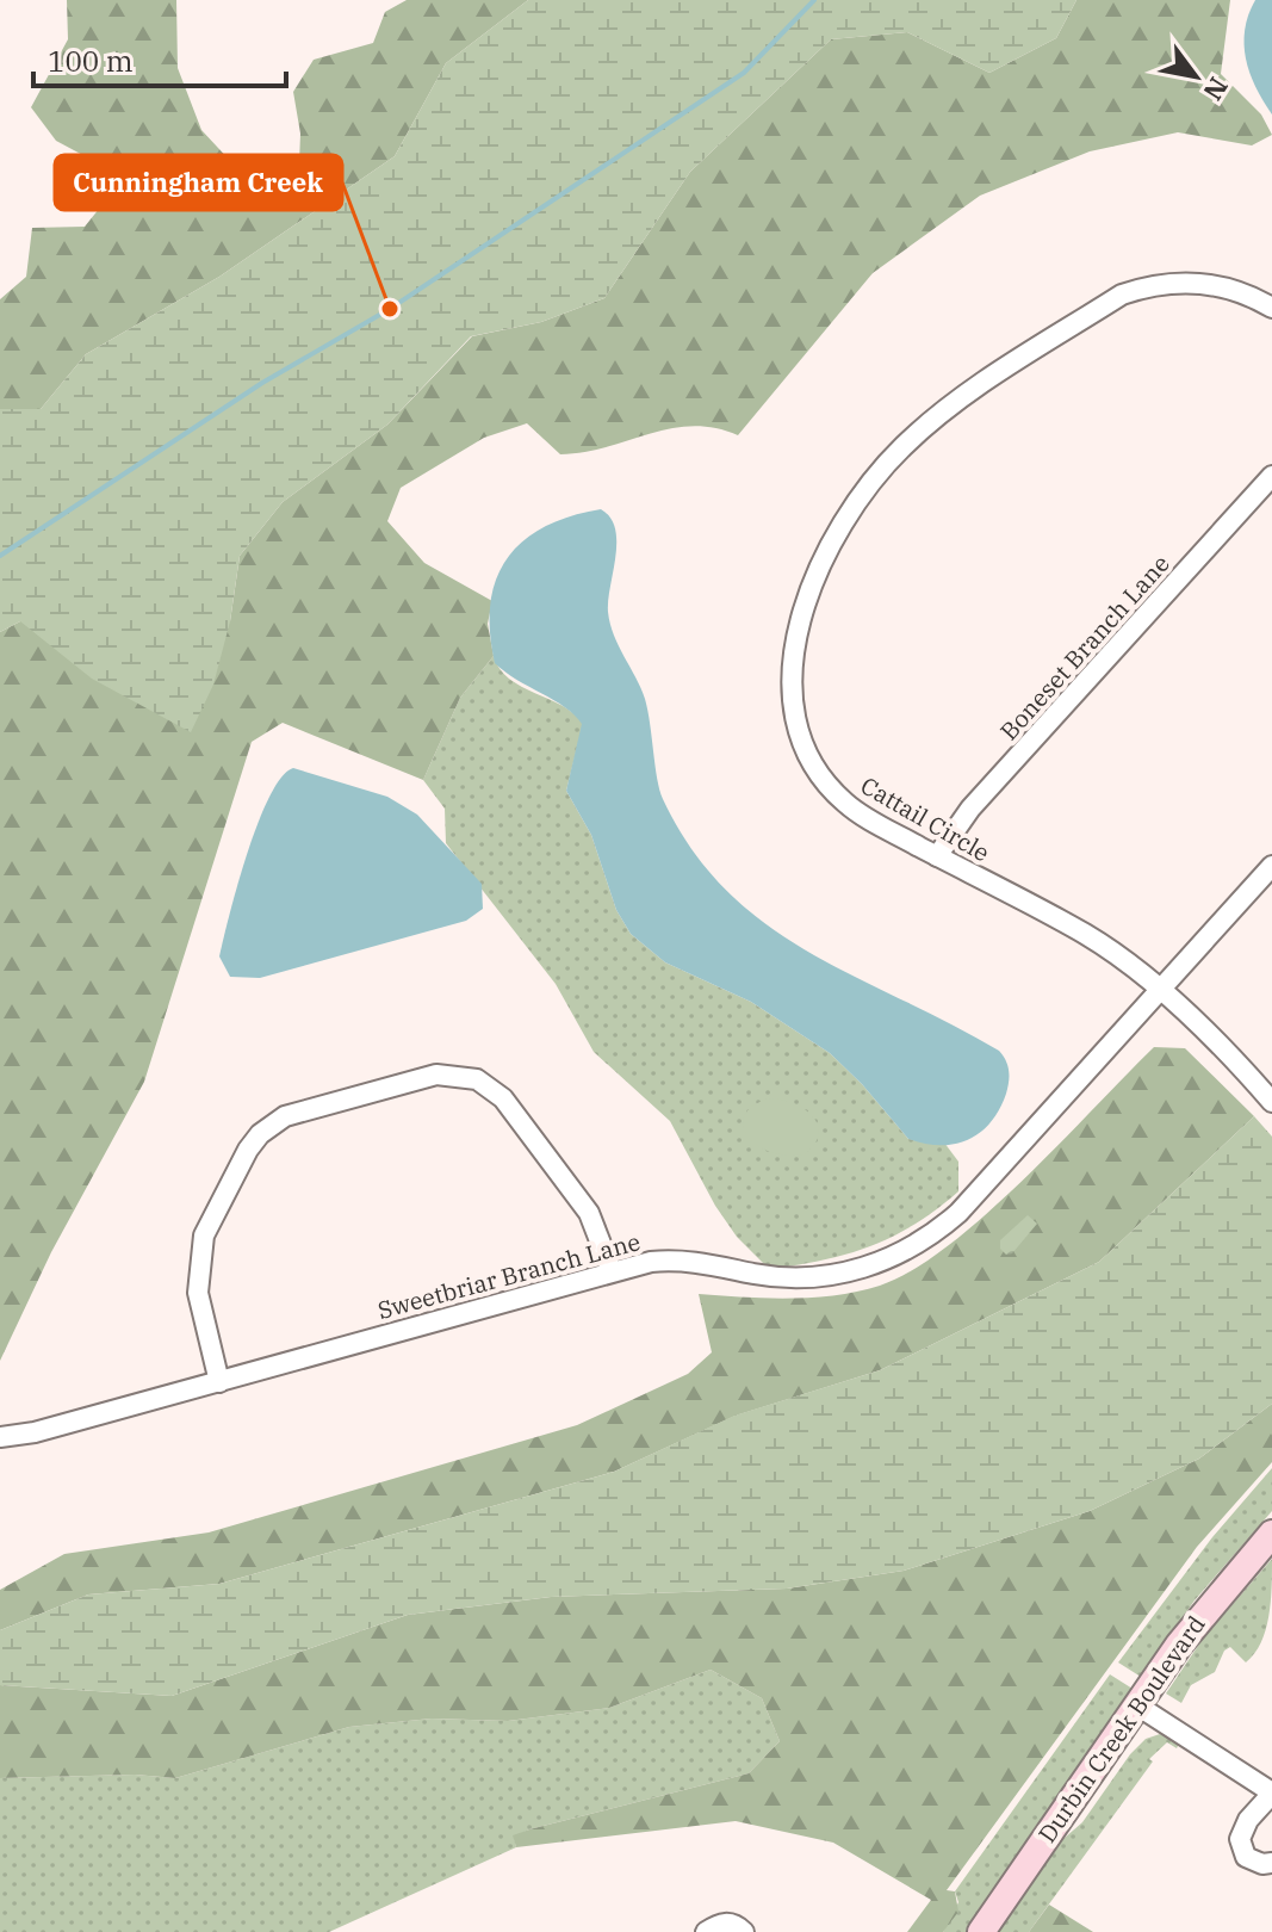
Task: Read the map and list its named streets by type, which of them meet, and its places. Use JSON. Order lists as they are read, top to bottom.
{
  "streets": {
    "street": [
      "Boneset Branch Lane",
      "Cattail Circle",
      "Sweetbriar Branch Lane",
      "Durbin Creek Boulevard"
    ]
  },
  "crossings": [
    ["Boneset Branch Lane", "Cattail Circle"],
    ["Cattail Circle", "Sweetbriar Branch Lane"]
  ],
  "places": ["Cunningham Creek"],
  "scale_bar": "100 m",
  "north": "bottom right"
}
